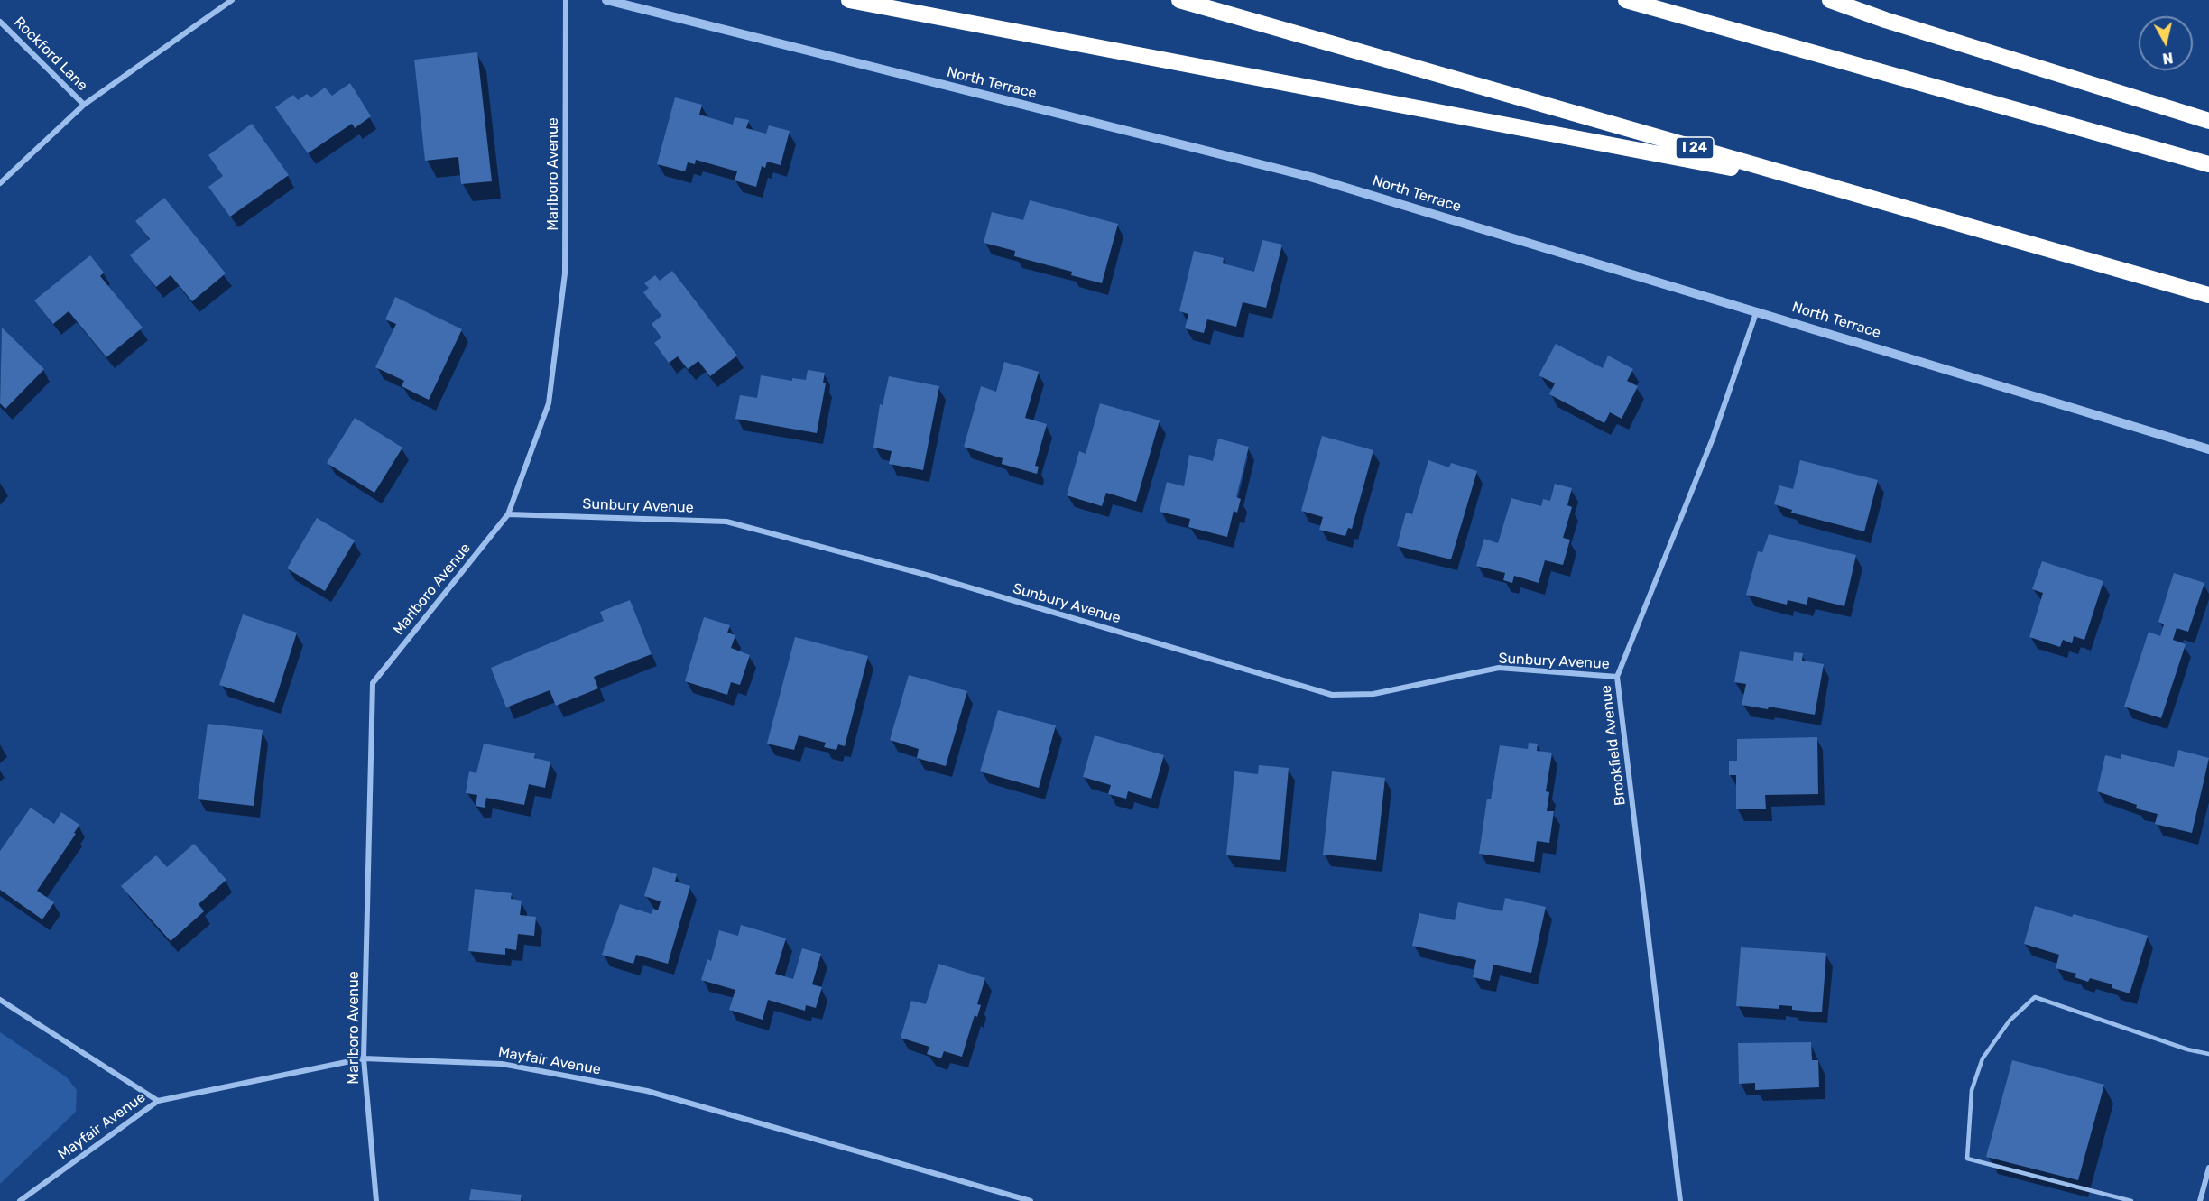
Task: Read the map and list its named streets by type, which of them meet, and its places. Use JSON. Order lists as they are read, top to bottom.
{
  "streets": {
    "highway": ["I 24"],
    "street": [
      "Rockford Lane",
      "North Terrace",
      "Marlboro Avenue",
      "Sunbury Avenue",
      "Brookfield Avenue",
      "Mayfair Avenue"
    ]
  },
  "crossings": [
    ["North Terrace", "Brookfield Avenue"],
    ["Marlboro Avenue", "Sunbury Avenue"],
    ["Marlboro Avenue", "Mayfair Avenue"],
    ["Sunbury Avenue", "Brookfield Avenue"]
  ],
  "north": "bottom"
}
